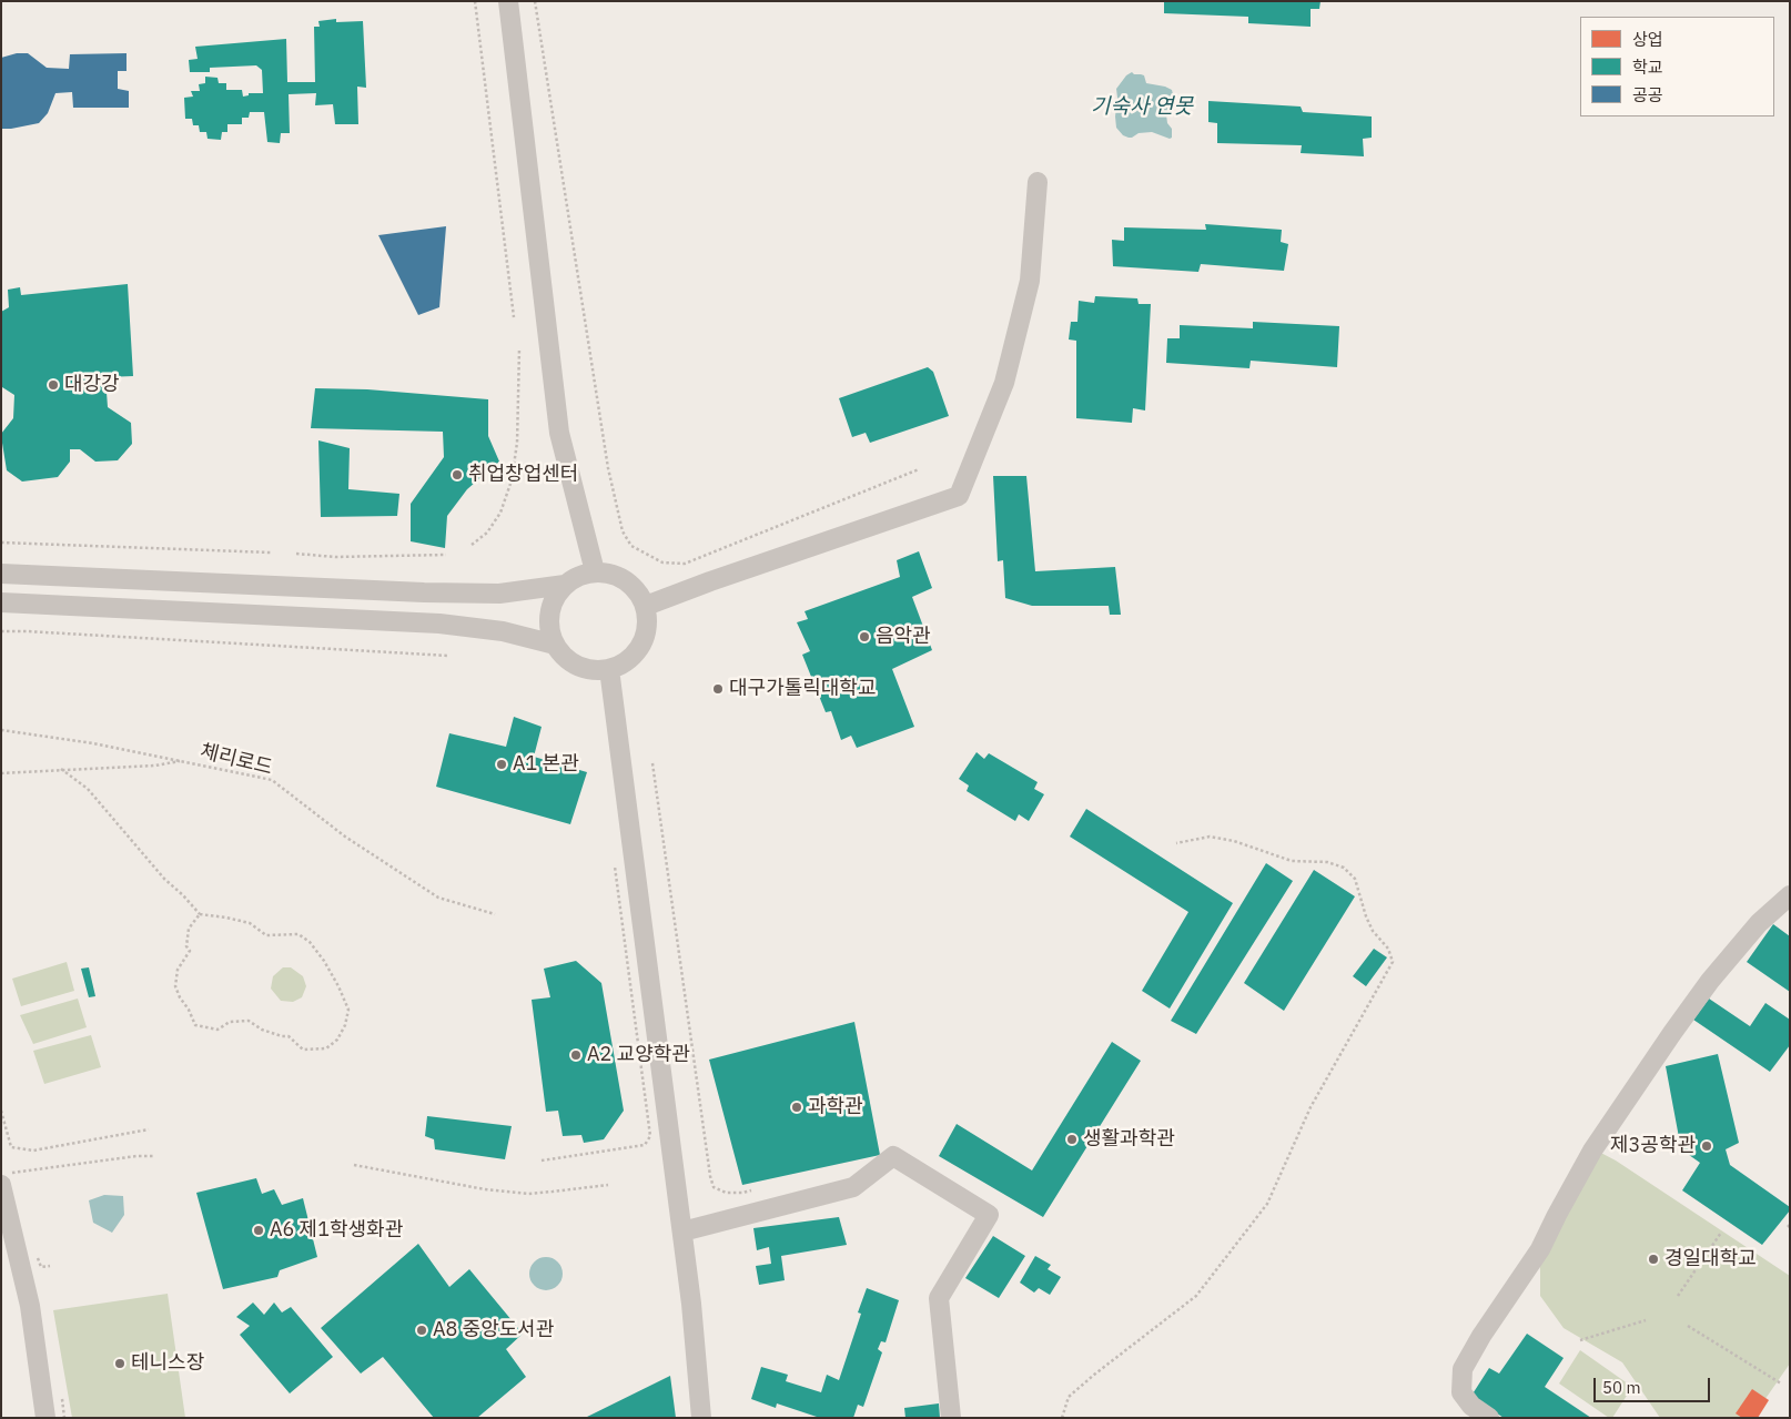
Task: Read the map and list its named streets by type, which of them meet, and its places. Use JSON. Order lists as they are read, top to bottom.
{
  "streets": {
    "path": ["체리로드"]
  },
  "water": ["기숙사 연못"],
  "places": [
    "대강강",
    "취업창업센터",
    "음악관",
    "대구가톨릭대학교",
    "A1 본관",
    "A2 교양학관",
    "과학관",
    "생활과학관",
    "제3공학관",
    "A6 제1학생화관",
    "경일대학교",
    "A8 중앙도서관",
    "테니스장"
  ],
  "legend": ["상업", "학교", "공공"],
  "scale_bar": "50 m"
}
